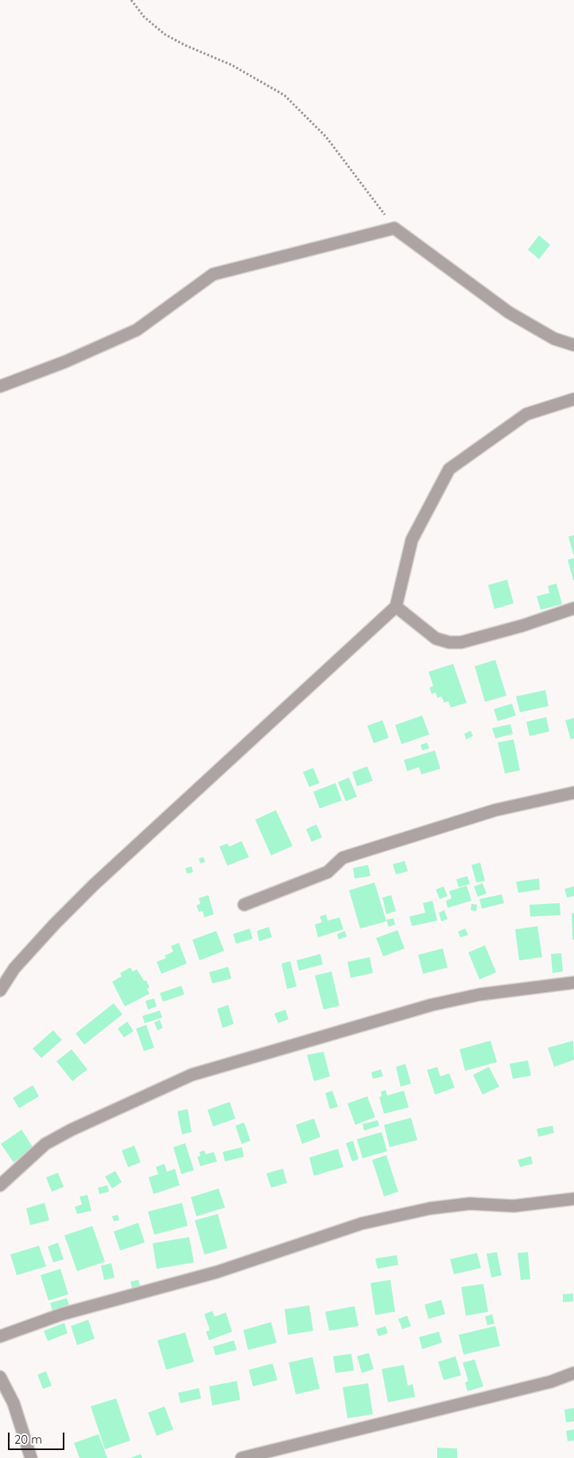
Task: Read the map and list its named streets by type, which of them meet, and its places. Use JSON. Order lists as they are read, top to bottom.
{
  "scale_bar": "20 m"
}
